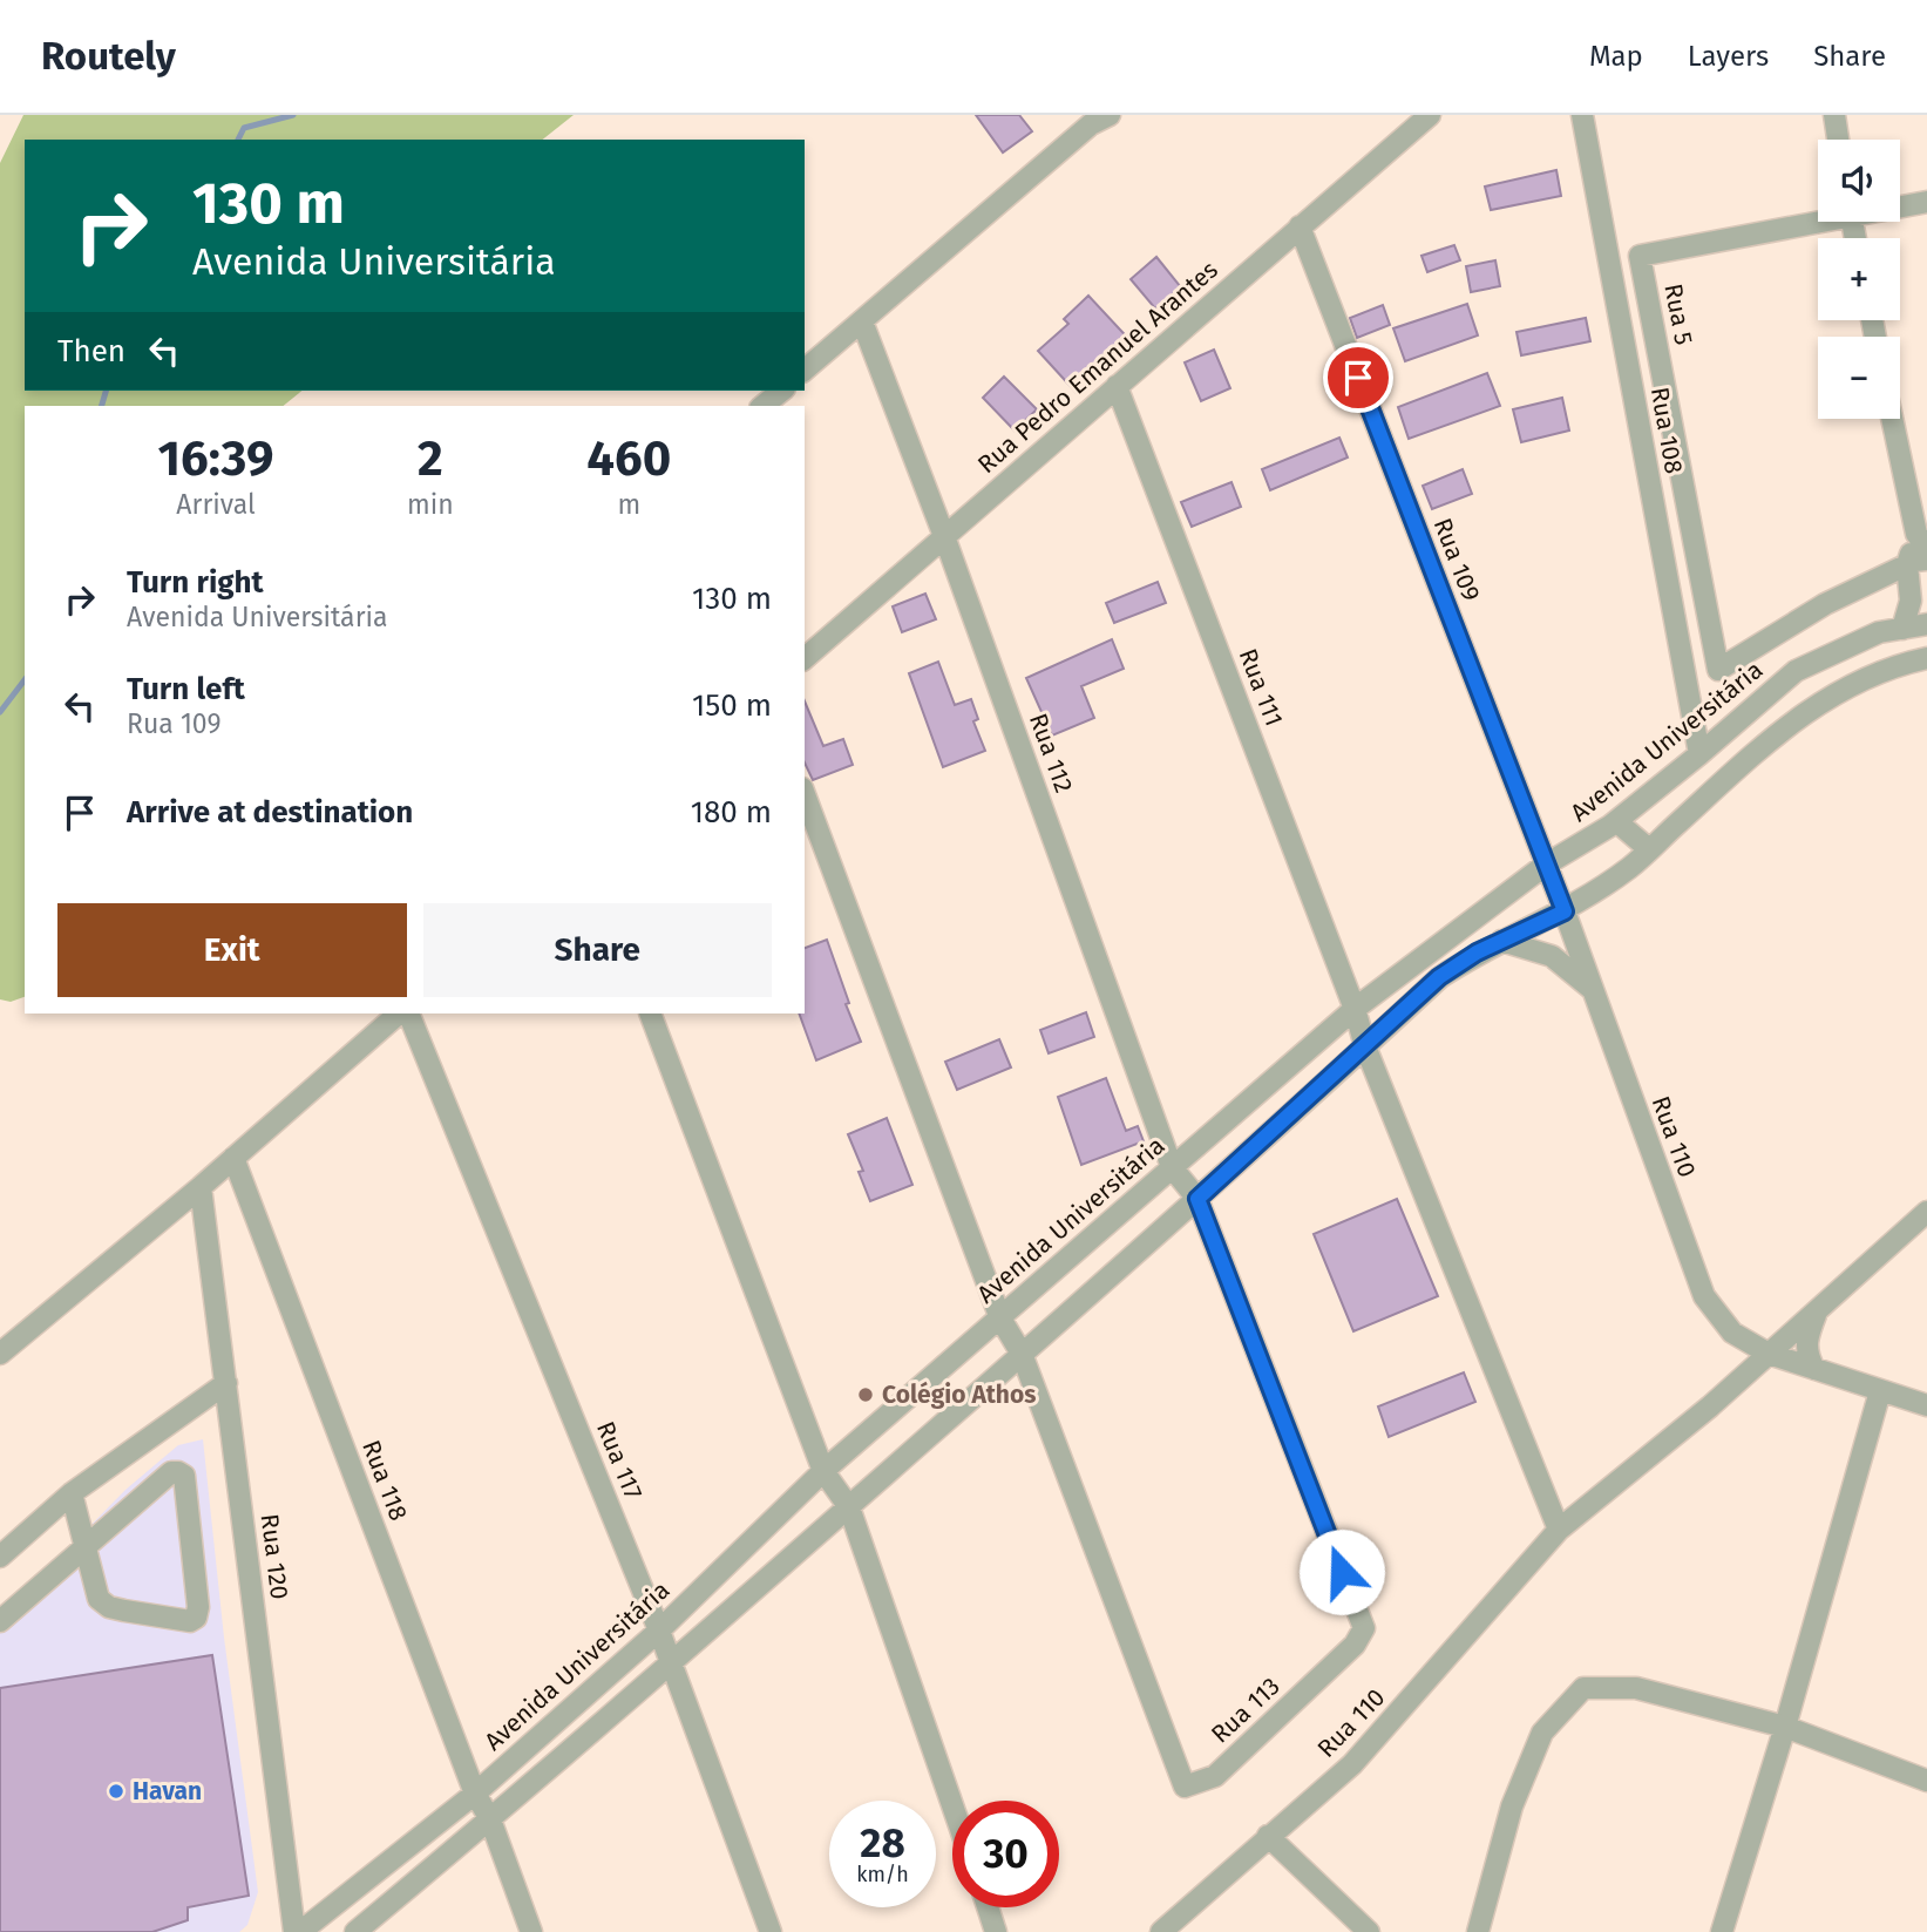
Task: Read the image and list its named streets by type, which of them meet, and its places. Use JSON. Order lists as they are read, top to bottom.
{
  "streets": {
    "street": [
      "Rua 5",
      "Rua Pedro Emanuel Arantes",
      "Rua 108",
      "Rua 109",
      "Rua 111",
      "Avenida Universitária",
      "Rua 112",
      "Rua 110",
      "Rua 117",
      "Rua 118",
      "Rua 120",
      "Rua 113"
    ]
  },
  "crossings": [
    ["Rua Pedro Emanuel Arantes", "Rua 109"],
    ["Rua Pedro Emanuel Arantes", "Rua 111"],
    ["Rua Pedro Emanuel Arantes", "Rua 112"],
    ["Rua 108", "Avenida Universitária"],
    ["Rua 109", "Avenida Universitária"],
    ["Rua 109", "Rua 110"],
    ["Rua 111", "Avenida Universitária"],
    ["Avenida Universitária", "Rua 112"],
    ["Avenida Universitária", "Rua 117"],
    ["Avenida Universitária", "Rua 118"],
    ["Avenida Universitária", "Rua 120"],
    ["Avenida Universitária", "Rua 113"],
    ["Rua 112", "Rua 113"]
  ],
  "places": ["Colégio Athos", "Havan"],
  "page": {
    "header": "Routely",
    "nav": ["Map", "Layers", "Share"],
    "map_buttons": ["+", "−"],
    "turn": ["130 m", "Avenida Universitária"],
    "then": "Then",
    "eta": [
      "16:39",
      "Arrival",
      "2",
      "min",
      "460",
      "m"
    ],
    "list": [
      {
        "name": "Turn right",
        "note": "Avenida Universitária",
        "value": "130 m"
      },
      {
        "name": "Turn left",
        "note": "Rua 109",
        "value": "150 m"
      },
      {
        "name": "Arrive at destination",
        "value": "180 m"
      }
    ],
    "buttons": ["Exit", "Share"],
    "speed": "28 km/h",
    "limit": "30"
  }
}
